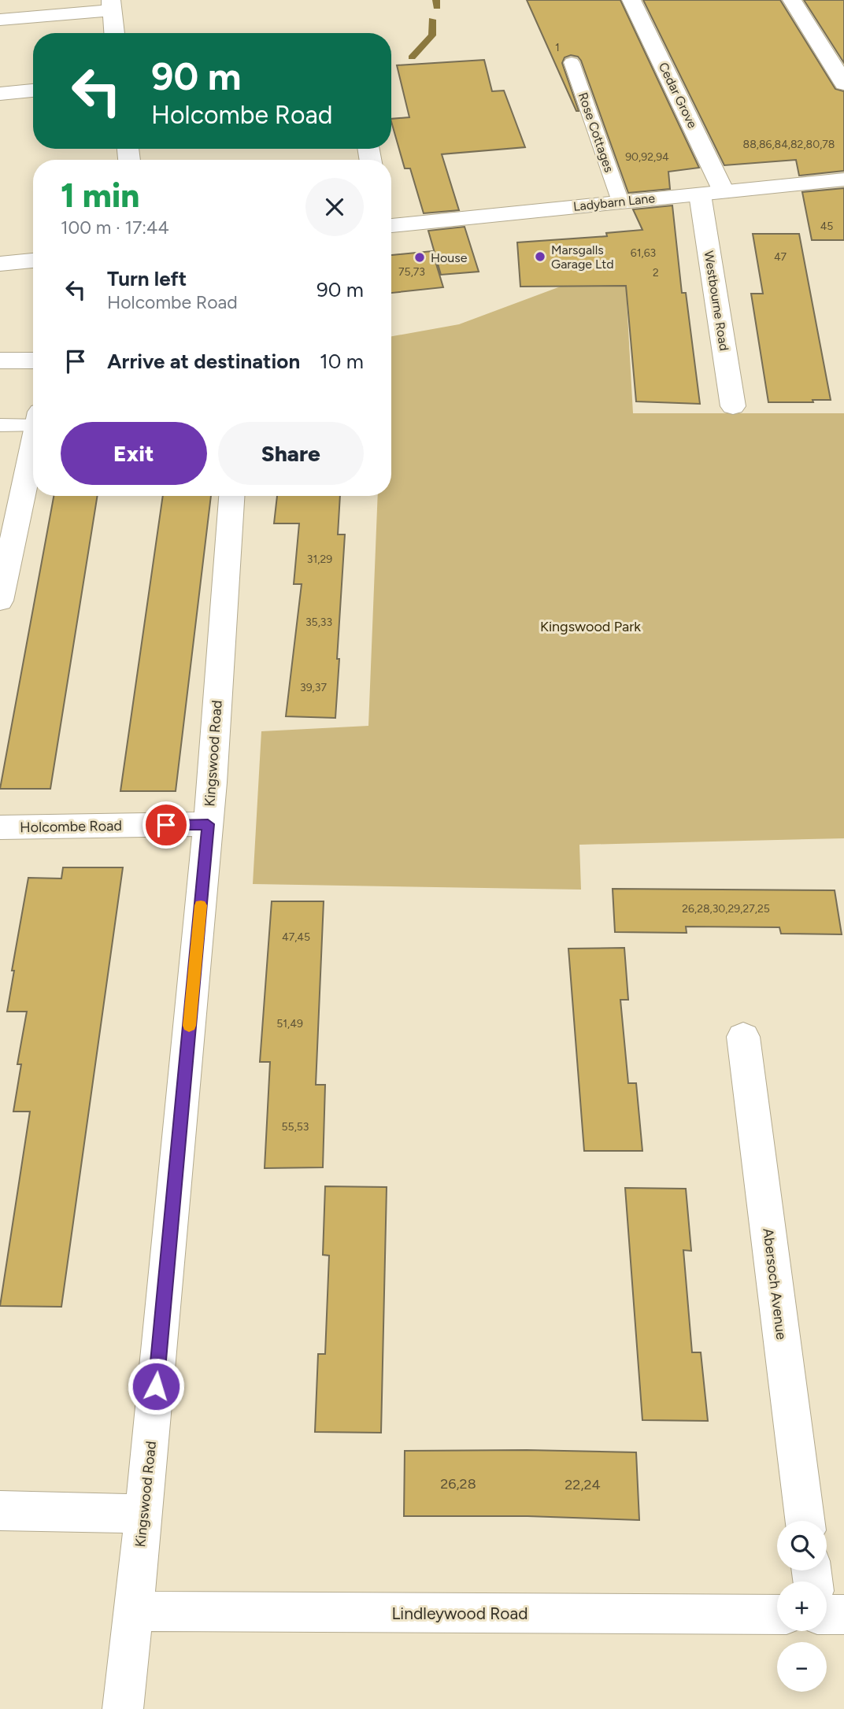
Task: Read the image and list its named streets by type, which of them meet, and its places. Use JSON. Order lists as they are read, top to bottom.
{
  "streets": {
    "street": [
      "Cedar Grove",
      "Ladybarn Lane",
      "Westbourne Road",
      "Kingswood Road",
      "Holcombe Road",
      "Abersoch Avenue",
      "Lindleywood Road"
    ],
    "lane": ["Rose Cottages"]
  },
  "crossings": [
    ["Cedar Grove", "Ladybarn Lane"],
    ["Rose Cottages", "Ladybarn Lane"],
    ["Ladybarn Lane", "Westbourne Road"],
    ["Kingswood Road", "Holcombe Road"],
    ["Kingswood Road", "Lindleywood Road"]
  ],
  "parks": ["Kingswood Park"],
  "places": ["Marsgalls Garage Ltd", "House"],
  "house_numbers": [
    "1",
    "88,86,84,82,80,78",
    "90,92,94",
    "45",
    "61,63",
    "47",
    "75,73",
    "2",
    "31,29",
    "35,33",
    "39,37",
    "26,28,30,29,27,25",
    "47,45",
    "51,49",
    "55,53",
    "26,28",
    "22,24"
  ],
  "page": {
    "turn": ["90 m", "Holcombe Road"],
    "heading": ["1 min", "100 m · 17:44"],
    "list": [
      {
        "name": "Turn left",
        "note": "Holcombe Road",
        "value": "90 m"
      },
      {
        "name": "Arrive at destination",
        "value": "10 m"
      }
    ],
    "buttons": ["Exit", "Share"],
    "map_buttons": ["+", "−"]
  }
}
